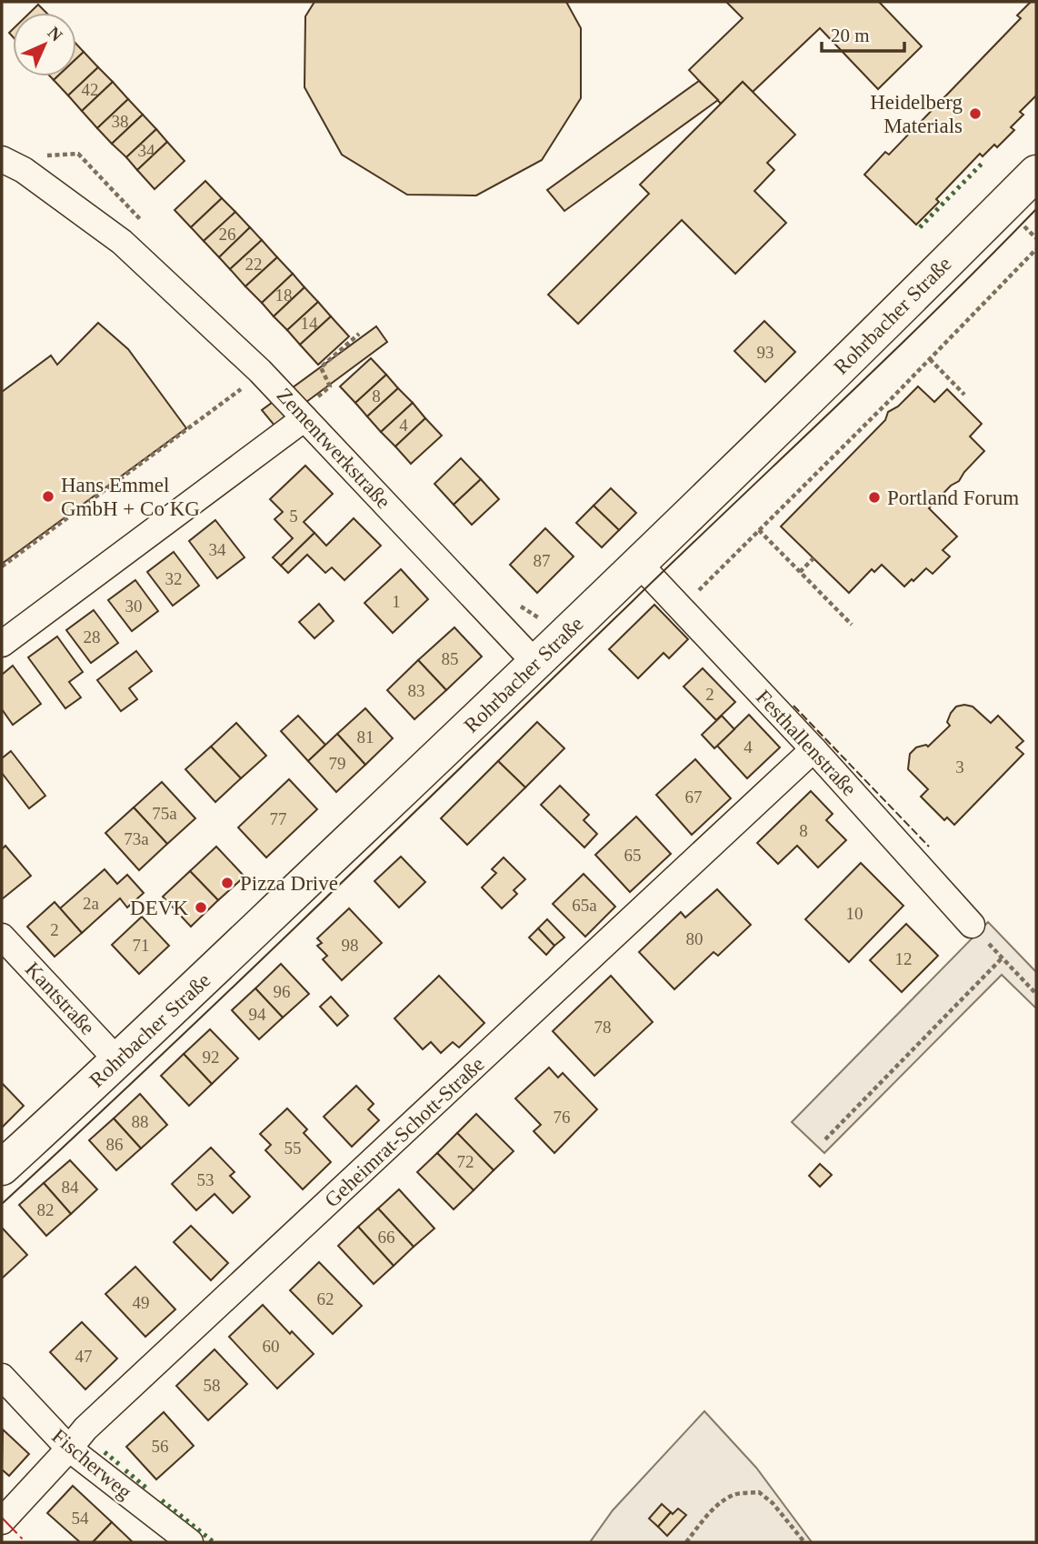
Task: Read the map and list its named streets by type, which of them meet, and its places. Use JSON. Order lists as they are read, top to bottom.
{
  "streets": {
    "main road": ["Rohrbacher Straße"],
    "street": [
      "Zementwerkstraße",
      "Festhallenstraße",
      "Kantstraße",
      "Geheimrat-Schott-Straße",
      "Fischerweg"
    ]
  },
  "crossings": [
    ["Rohrbacher Straße", "Zementwerkstraße"],
    ["Rohrbacher Straße", "Festhallenstraße"],
    ["Rohrbacher Straße", "Kantstraße"],
    ["Festhallenstraße", "Geheimrat-Schott-Straße"],
    ["Geheimrat-Schott-Straße", "Fischerweg"]
  ],
  "places": [
    "Heidelberg Materials",
    "Hans Emmel GmbH + Co KG",
    "Portland Forum",
    "Pizza Drive",
    "DEVK"
  ],
  "house_numbers": [
    "42",
    "38",
    "34",
    "26",
    "22",
    "18",
    "14",
    "93",
    "8",
    "4",
    "5",
    "34",
    "87",
    "32",
    "1",
    "30",
    "28",
    "85",
    "83",
    "2",
    "81",
    "4",
    "79",
    "3",
    "67",
    "75a",
    "77",
    "8",
    "73a",
    "65",
    "2a",
    "65a",
    "10",
    "2",
    "80",
    "71",
    "98",
    "12",
    "96",
    "94",
    "78",
    "92",
    "76",
    "88",
    "86",
    "55",
    "72",
    "53",
    "84",
    "82",
    "66",
    "62",
    "49",
    "60",
    "47",
    "58",
    "56",
    "54"
  ],
  "scale_bar": "20 m",
  "north": "top right"
}
